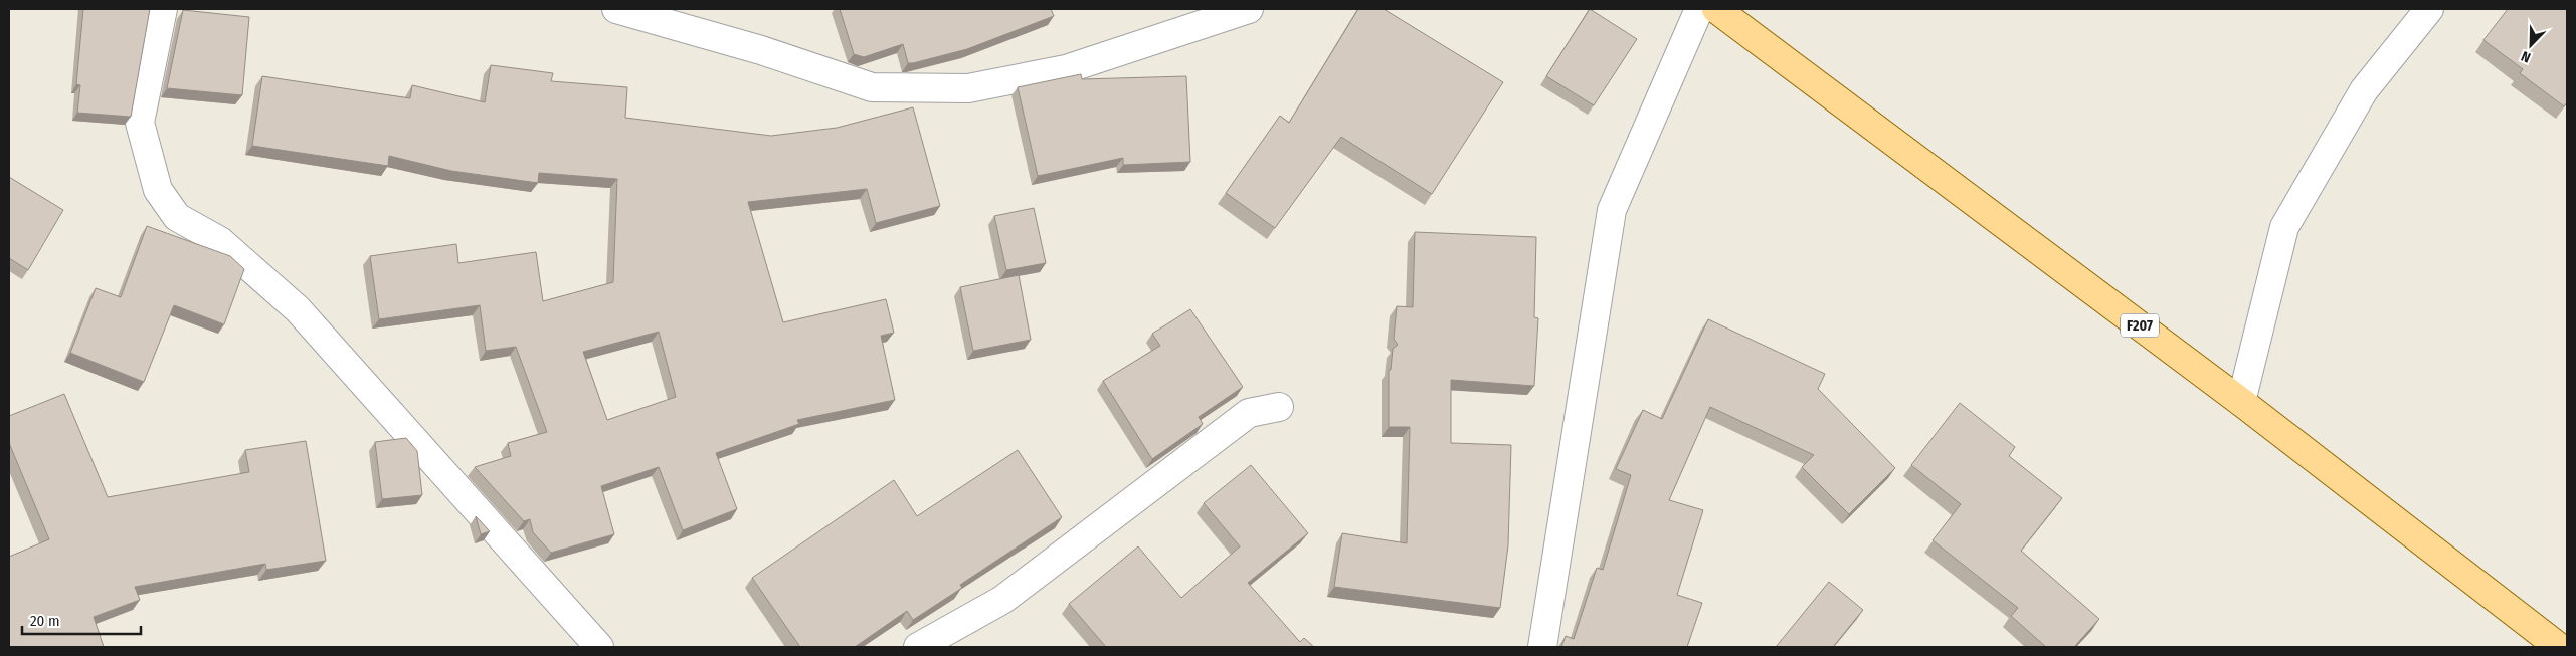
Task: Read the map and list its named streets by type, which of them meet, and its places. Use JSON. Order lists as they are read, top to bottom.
{
  "streets": {
    "main road": ["F207"]
  },
  "scale_bar": "20 m",
  "north": "bottom left"
}
